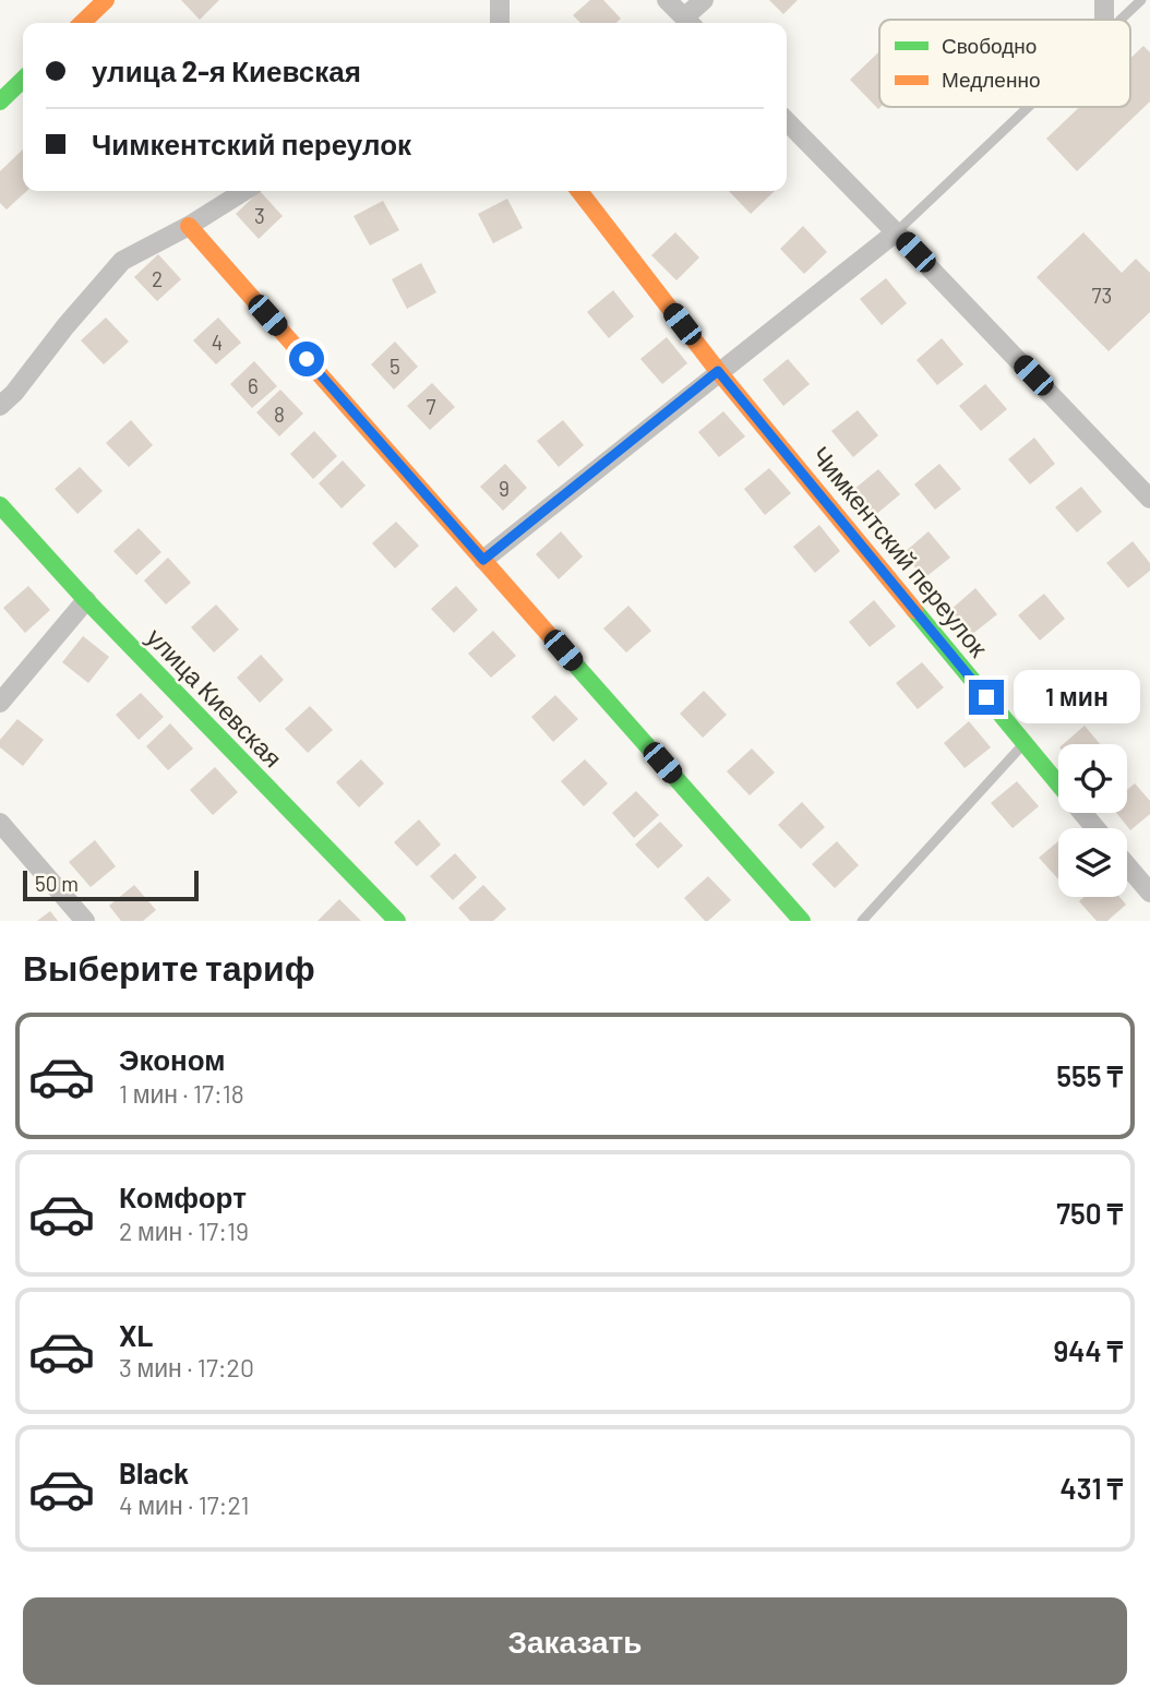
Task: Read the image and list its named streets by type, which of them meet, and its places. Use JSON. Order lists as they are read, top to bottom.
{
  "streets": {
    "street": ["Чимкентский переулок", "улица Киевская"]
  },
  "house_numbers": [
    "3",
    "2",
    "73",
    "4",
    "5",
    "6",
    "7",
    "8",
    "9"
  ],
  "legend": ["Свободно", "Медленно"],
  "scale_bar": "50 m",
  "page": {
    "banner": ["улица 2-я Киевская", "Чимкентский переулок"],
    "bubble": "1 мин",
    "scale": "50 m",
    "heading": "Выберите тариф",
    "list": [
      {
        "name": "Эконом",
        "note": "1 мин · 17:18",
        "value": "555 ₸"
      },
      {
        "name": "Комфорт",
        "note": "2 мин · 17:19",
        "value": "750 ₸"
      },
      {
        "name": "XL",
        "note": "3 мин · 17:20",
        "value": "944 ₸"
      },
      {
        "name": "Black",
        "note": "4 мин · 17:21",
        "value": "431 ₸"
      }
    ],
    "buttons": "Заказать"
  }
}
